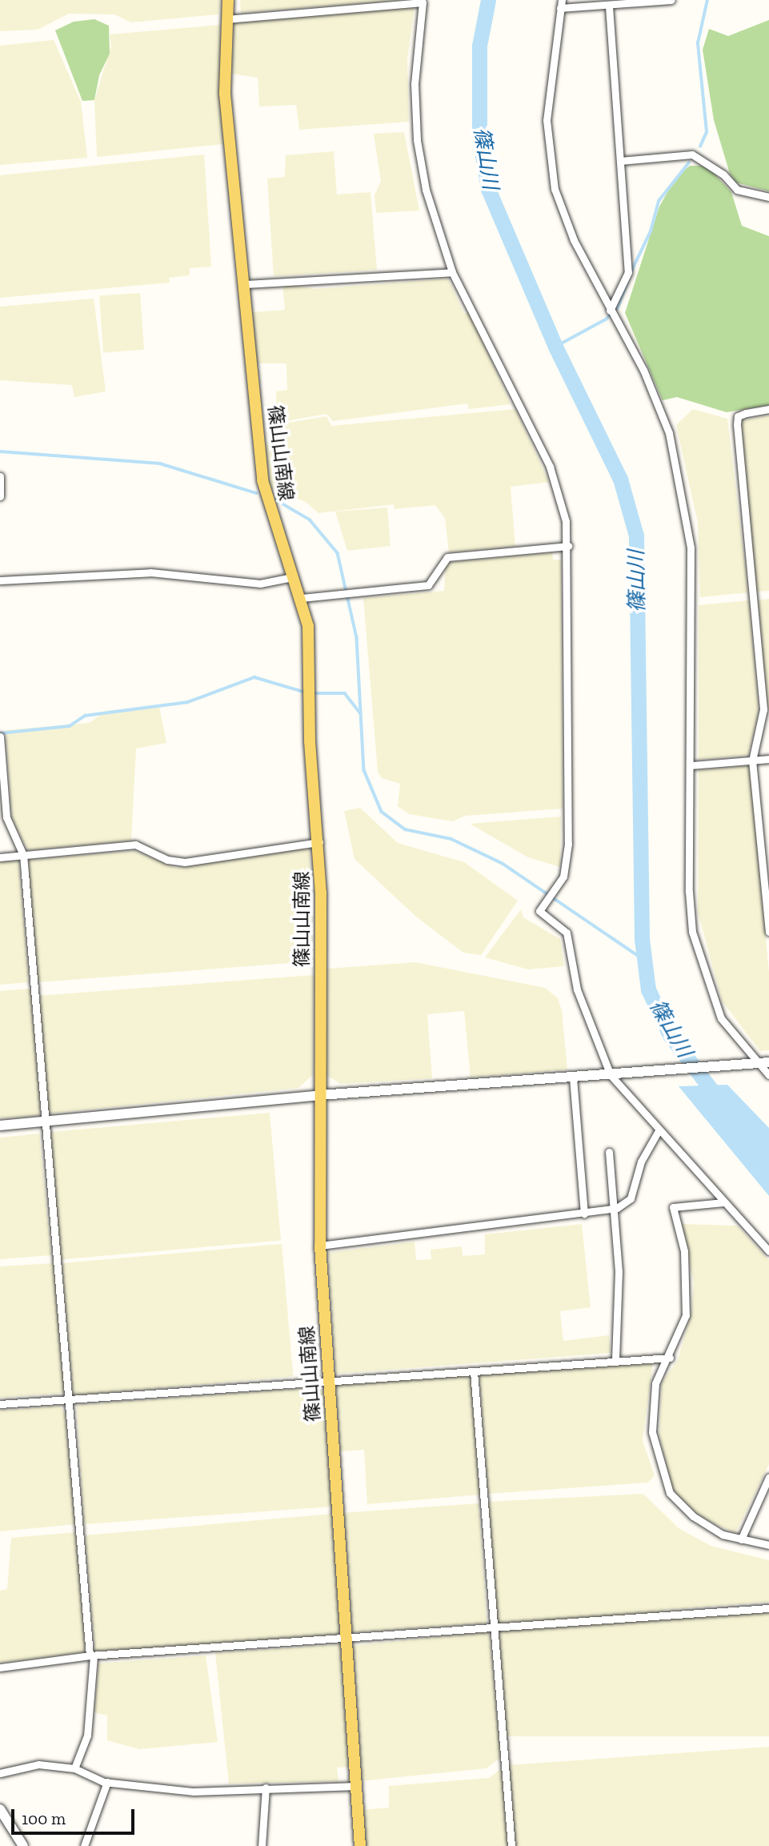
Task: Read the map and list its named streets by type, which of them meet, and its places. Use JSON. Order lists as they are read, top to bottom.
{
  "streets": {
    "main road": ["篠山山南線"]
  },
  "water": ["篠山川"],
  "scale_bar": "100 m"
}
